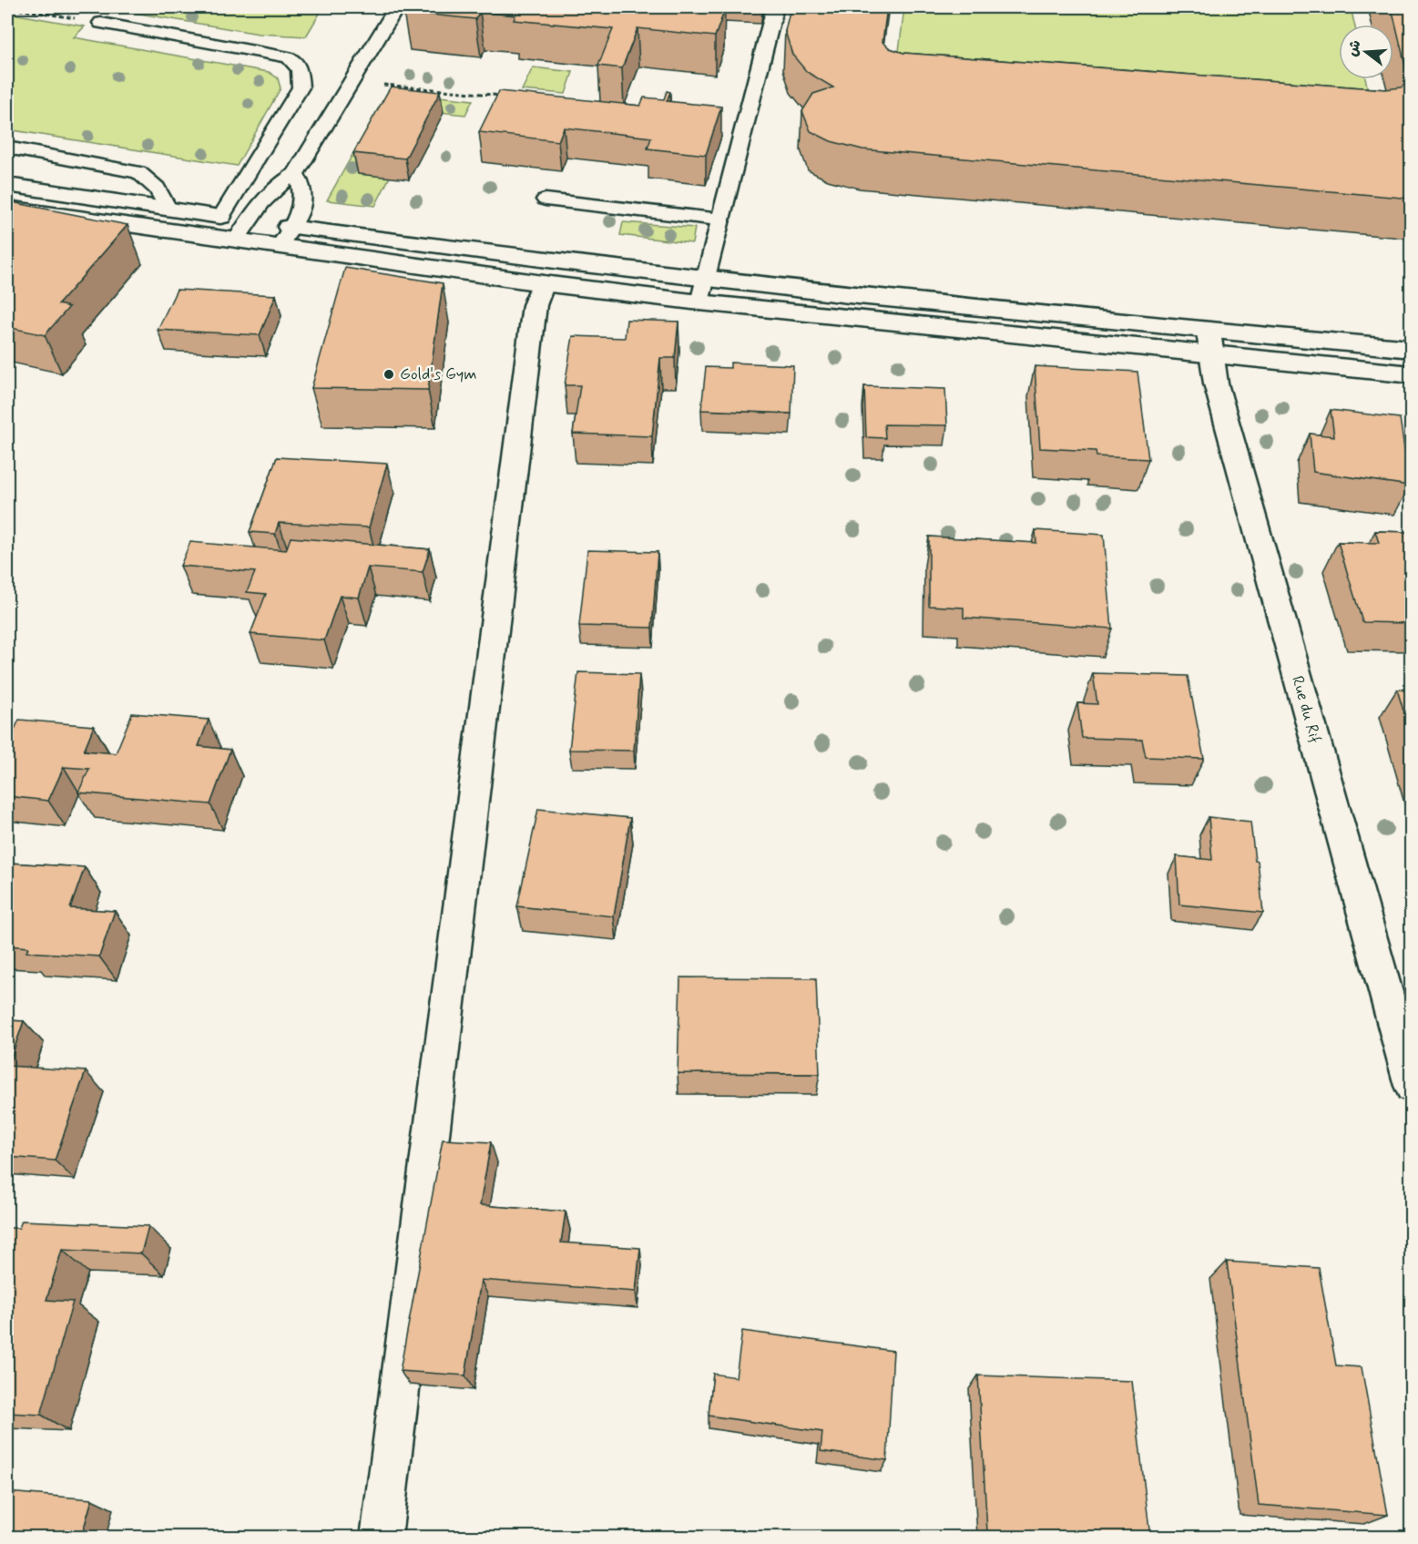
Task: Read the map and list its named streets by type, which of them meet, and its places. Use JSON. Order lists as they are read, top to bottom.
{
  "streets": {
    "main road": ["Rue du Rif"]
  },
  "places": ["Gold's Gym"],
  "north": "left"
}
